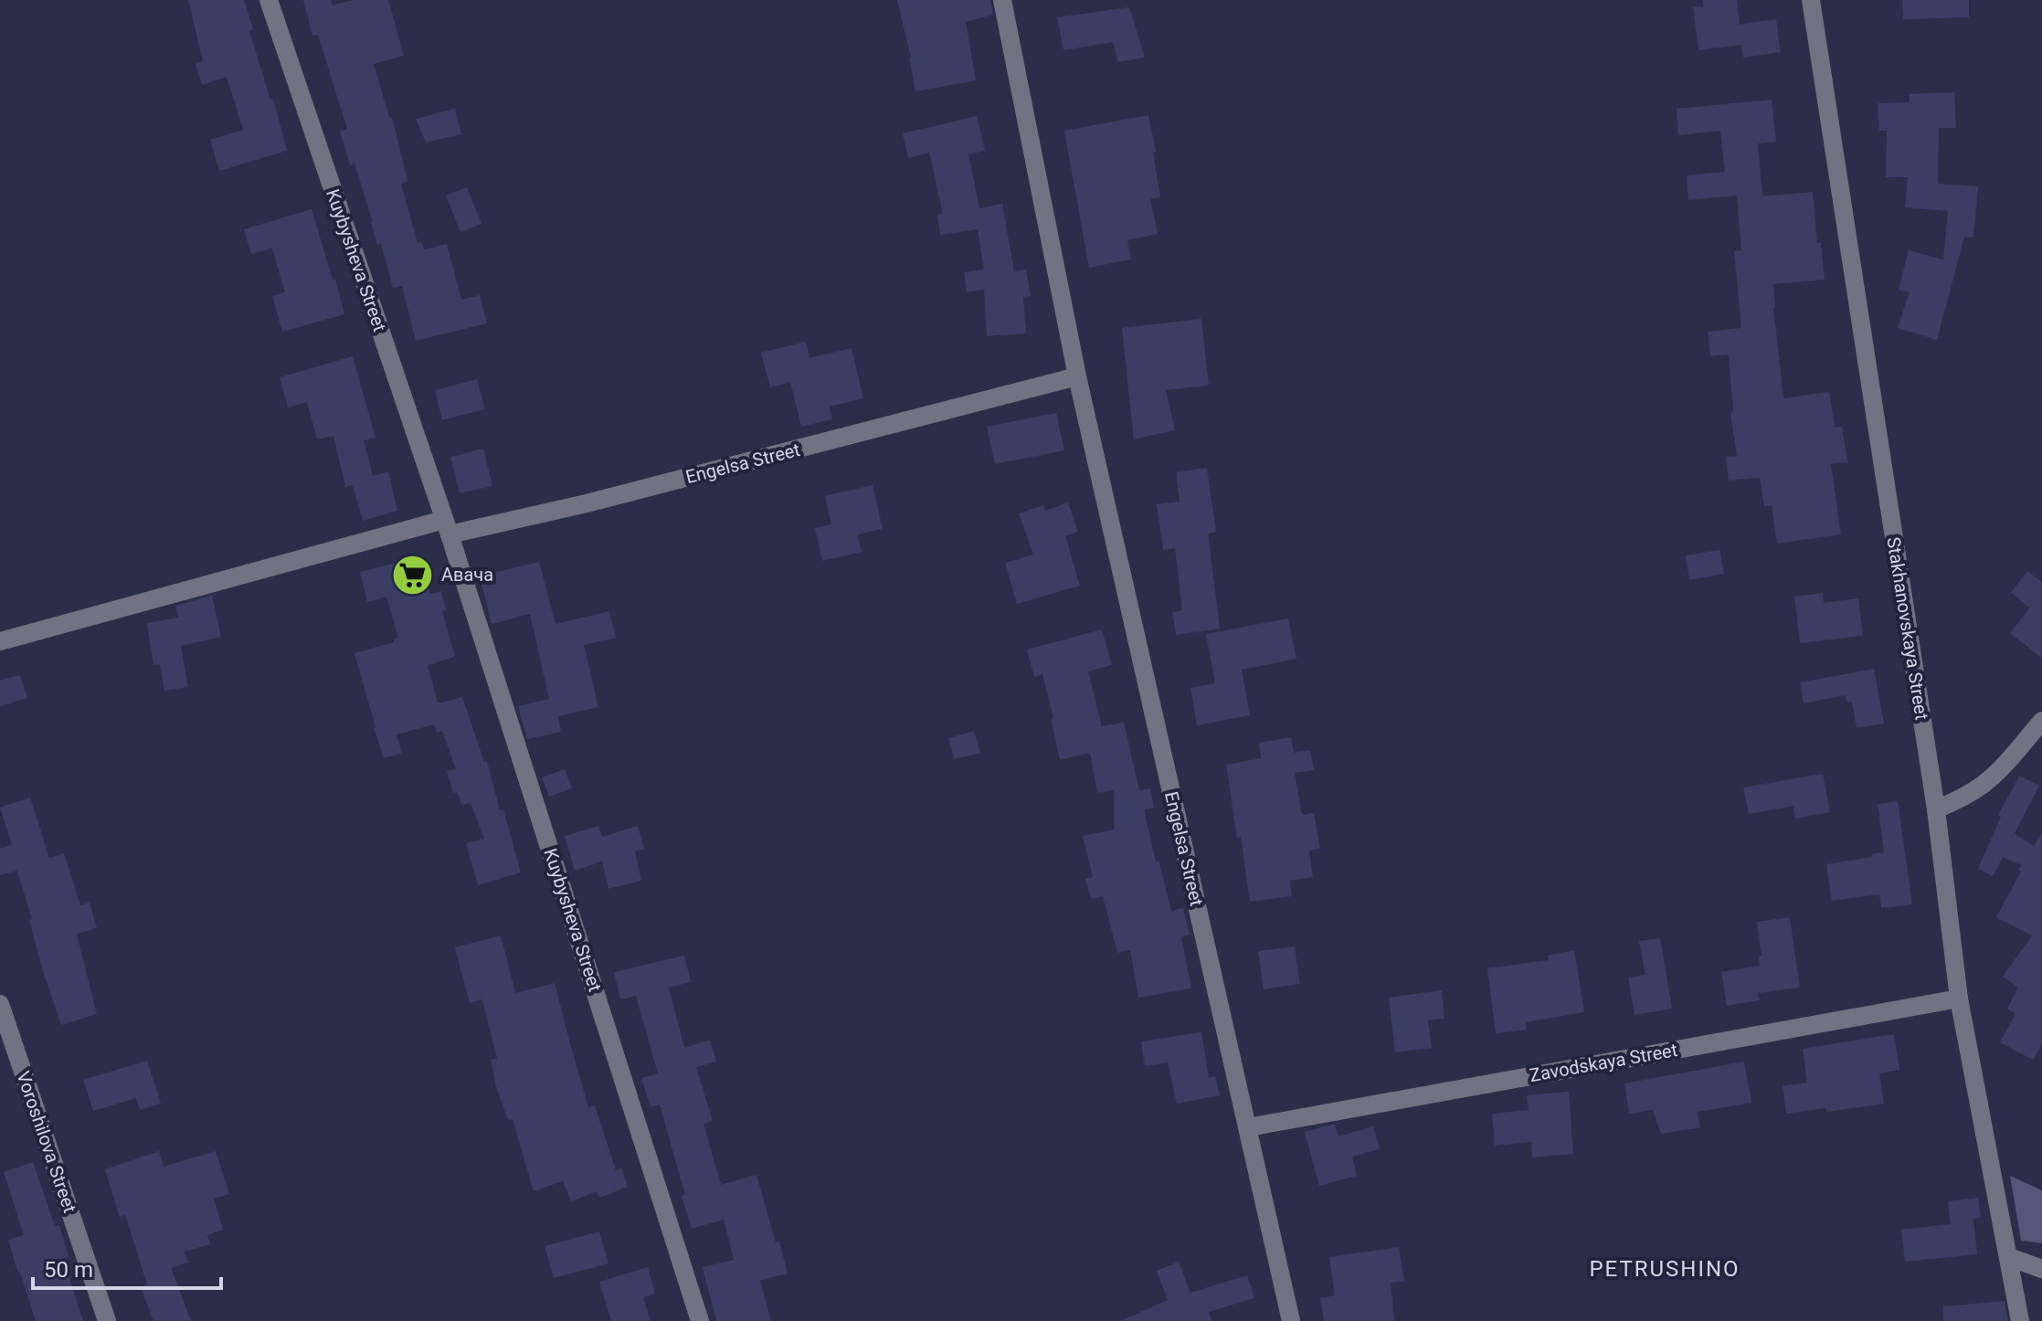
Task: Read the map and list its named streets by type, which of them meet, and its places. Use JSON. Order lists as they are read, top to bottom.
{
  "streets": {
    "street": [
      "Kuybysheva Street",
      "Engelsa Street",
      "Stakhanovskaya Street",
      "Zavodskaya Street",
      "Voroshilova Street"
    ]
  },
  "crossings": [
    ["Kuybysheva Street", "Engelsa Street"],
    ["Engelsa Street", "Zavodskaya Street"],
    ["Stakhanovskaya Street", "Zavodskaya Street"]
  ],
  "districts": ["PETRUSHINO"],
  "places": {
    "supermarket": ["Авача"]
  },
  "scale_bar": "50 m"
}
